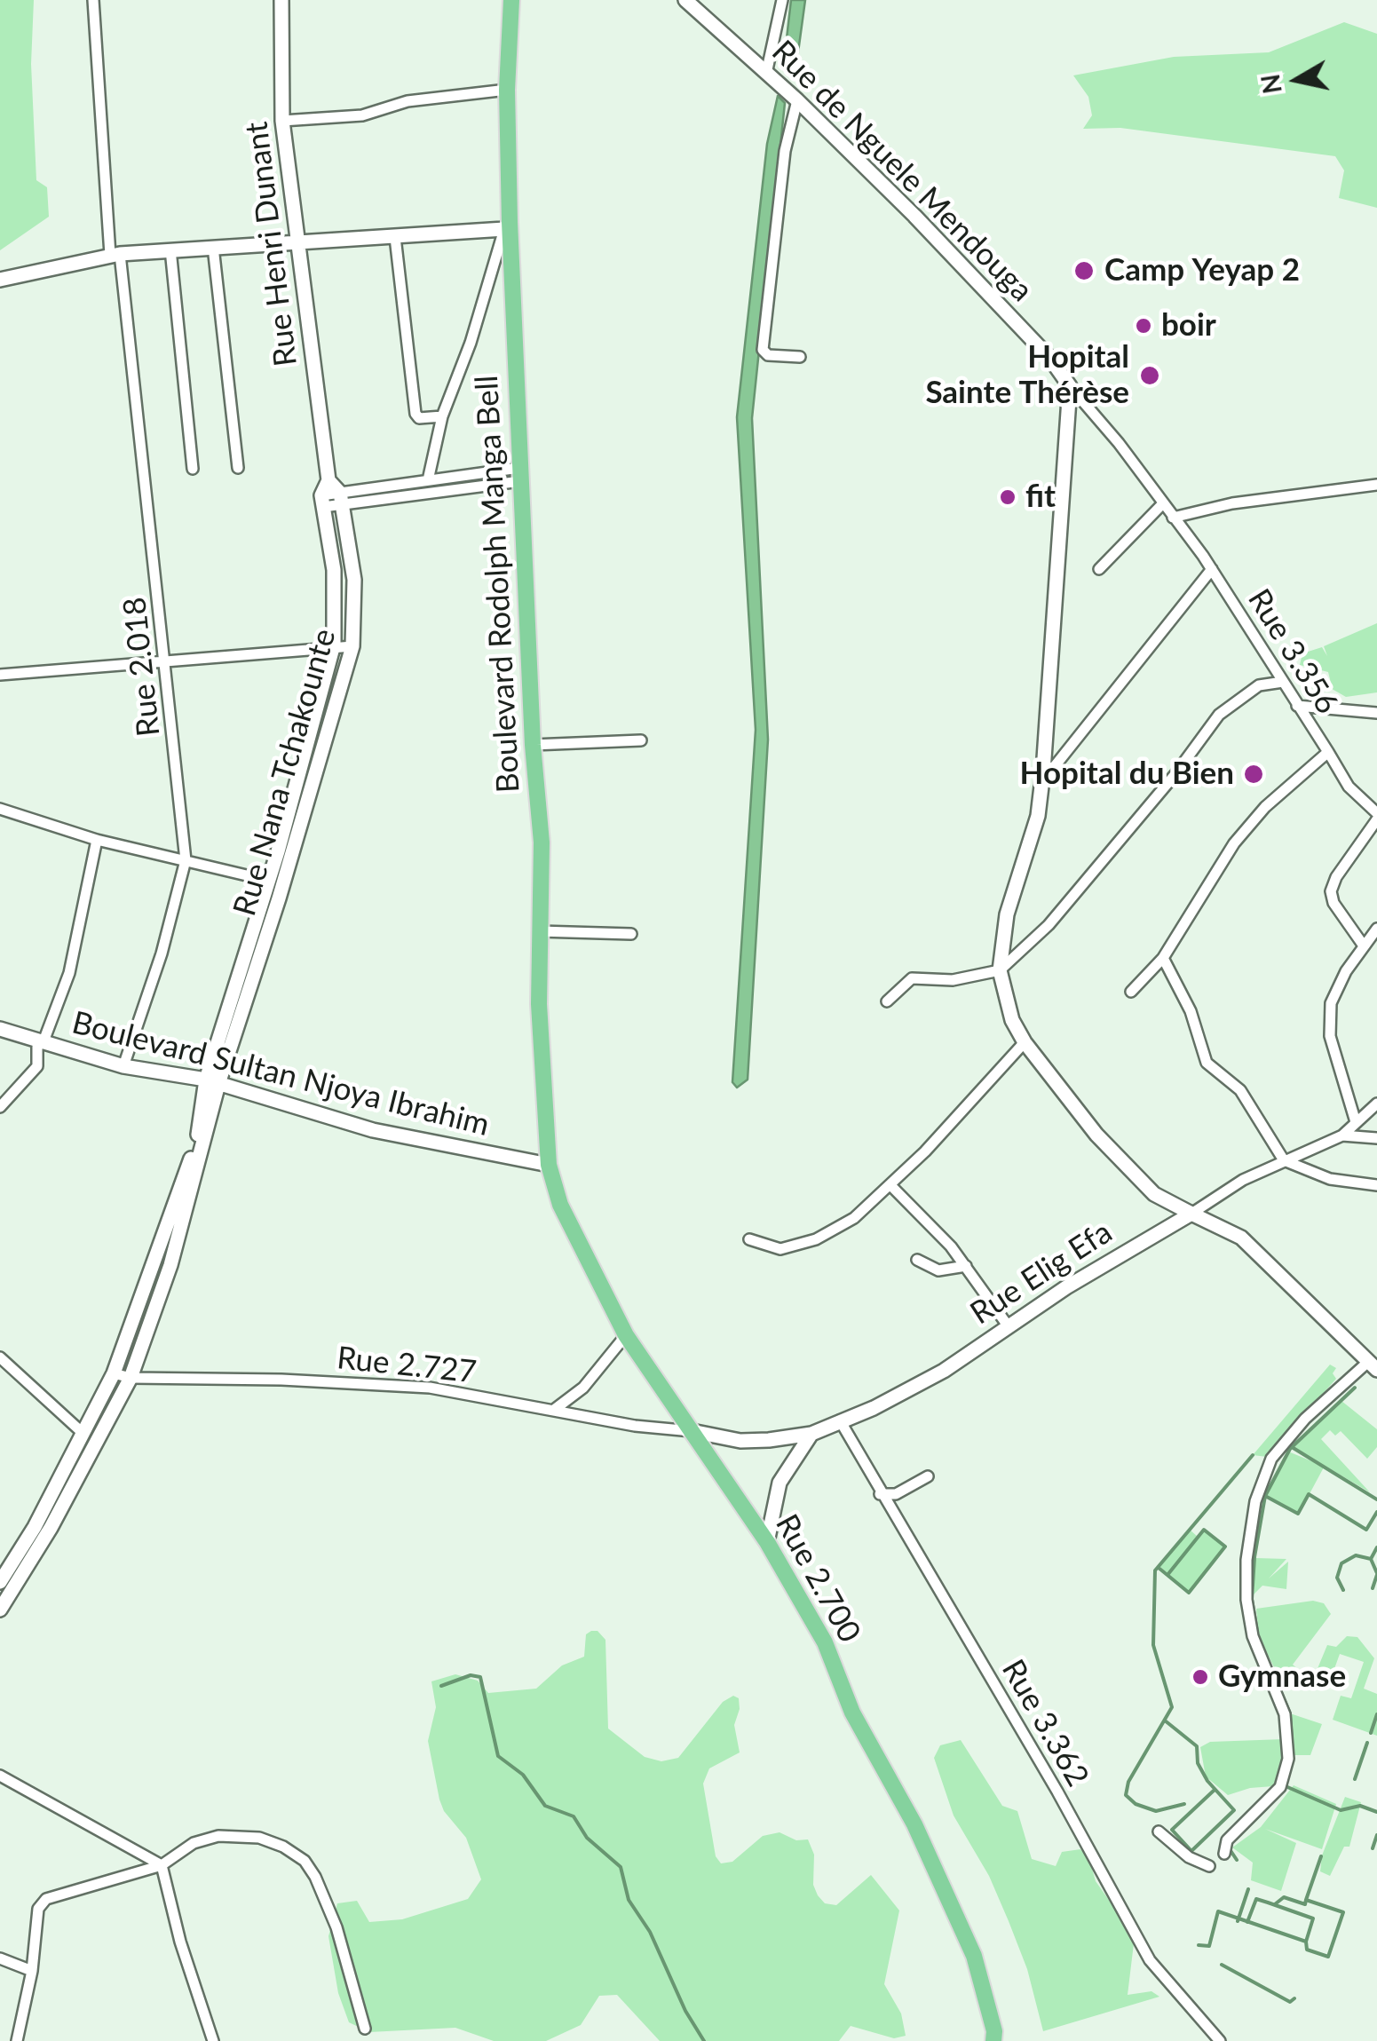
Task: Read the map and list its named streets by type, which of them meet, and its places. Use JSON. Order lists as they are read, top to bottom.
{
  "streets": {
    "main road": [
      "Rue de Nguele Mendouga",
      "Rue Henri Dunant",
      "Boulevard Rodolph Manga Bell",
      "Rue Nana Tchakounte",
      "Boulevard Sultan Njoya Ibrahim",
      "Rue Elig Efa",
      "Rue 2.700"
    ],
    "street": [
      "Rue 3.356",
      "Rue 2.018",
      "Rue 2.727",
      "Rue 3.362"
    ]
  },
  "crossings": [
    ["Rue de Nguele Mendouga", "Rue 3.356"],
    ["Boulevard Rodolph Manga Bell", "Boulevard Sultan Njoya Ibrahim"],
    ["Boulevard Rodolph Manga Bell", "Rue 2.700"],
    ["Rue 2.018", "Boulevard Sultan Njoya Ibrahim"],
    ["Rue Nana Tchakounte", "Boulevard Sultan Njoya Ibrahim"],
    ["Rue Nana Tchakounte", "Rue 2.727"],
    ["Boulevard Sultan Njoya Ibrahim", "Rue 2.700"],
    ["Rue Elig Efa", "Rue 2.727"],
    ["Rue Elig Efa", "Rue 2.700"],
    ["Rue Elig Efa", "Rue 3.362"],
    ["Rue 2.727", "Rue 2.700"]
  ],
  "places": [
    "Camp Yeyap 2",
    "boir",
    "Hopital Sainte Thérèse",
    "fit",
    "Hopital du Bien",
    "Gymnase"
  ],
  "north": "left"
}
